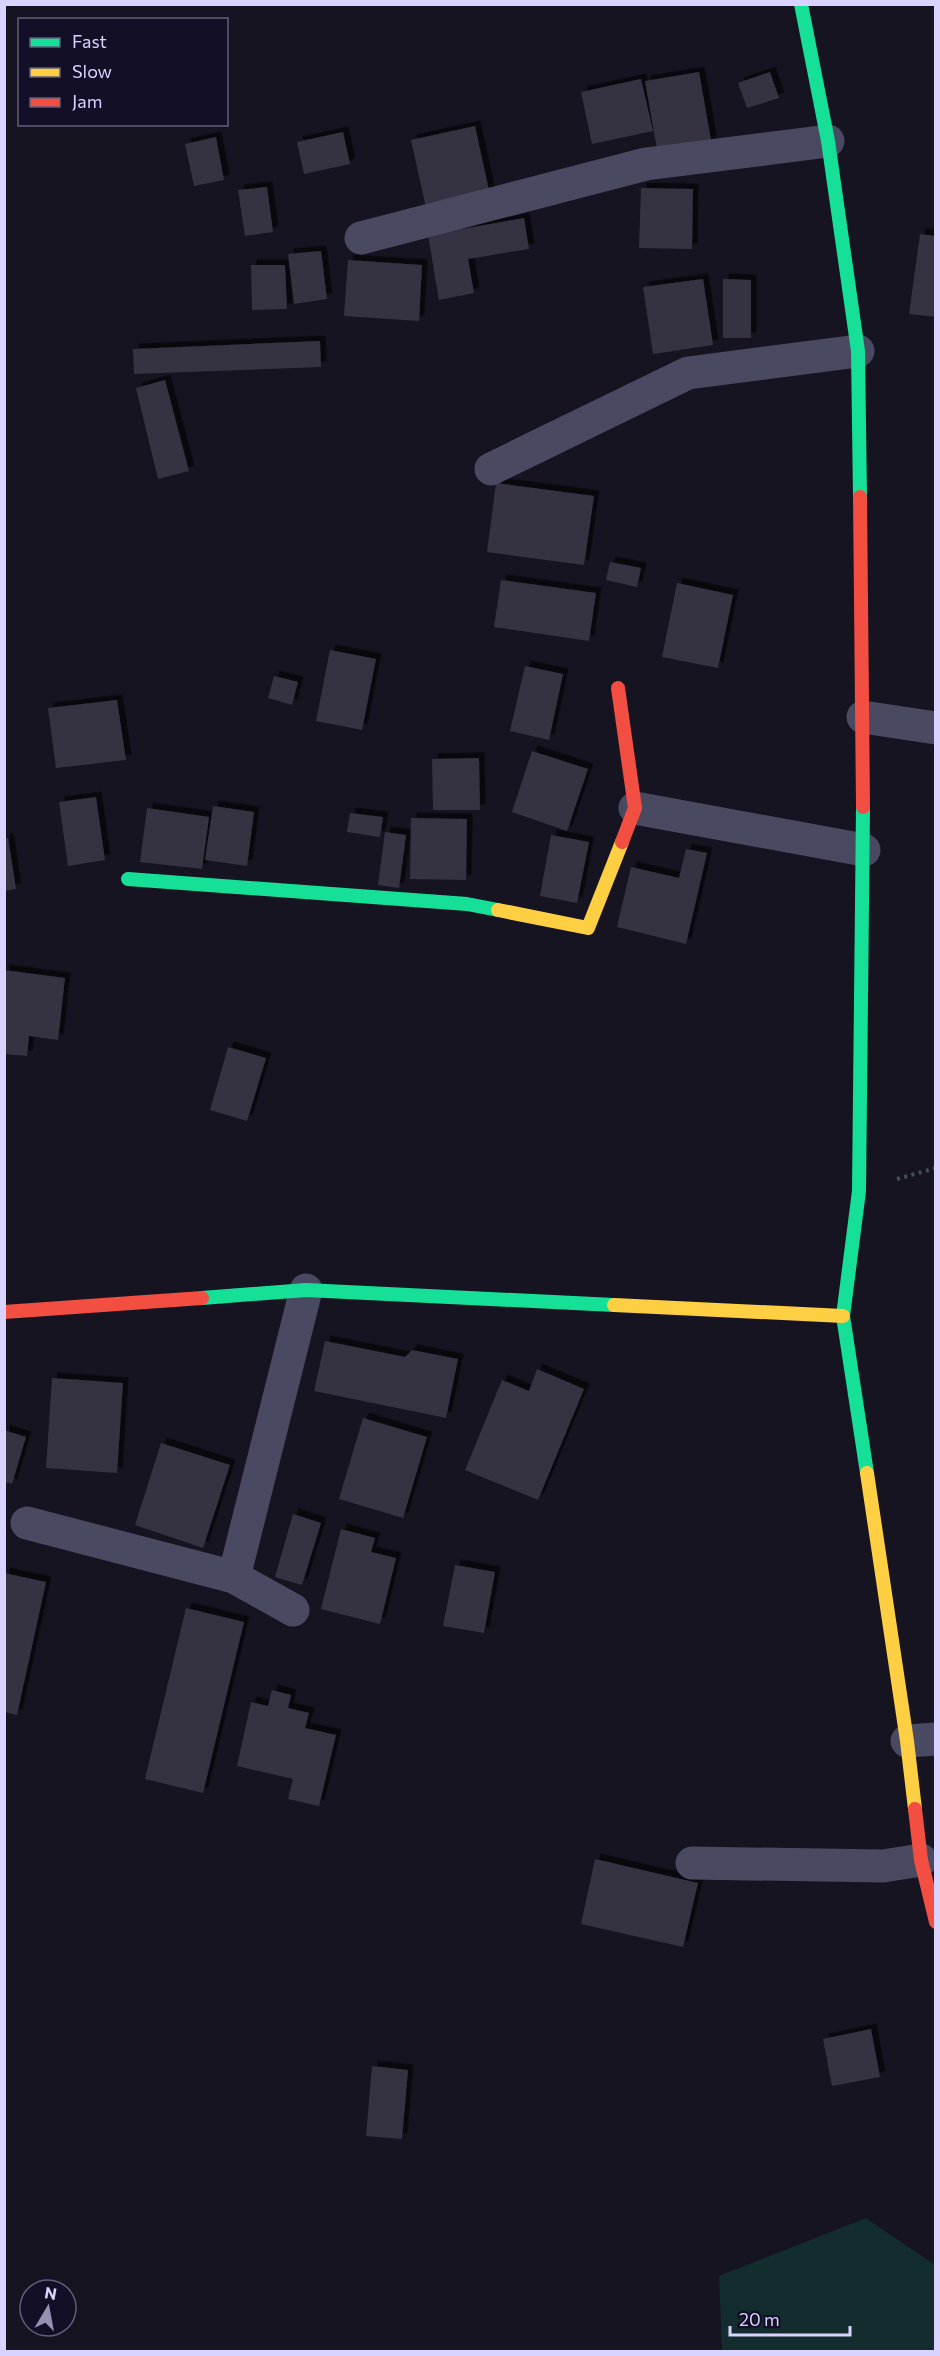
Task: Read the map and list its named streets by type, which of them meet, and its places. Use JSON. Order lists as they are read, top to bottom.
{
  "legend": ["Fast", "Slow", "Jam"],
  "scale_bar": "20 m",
  "north": "top"
}
